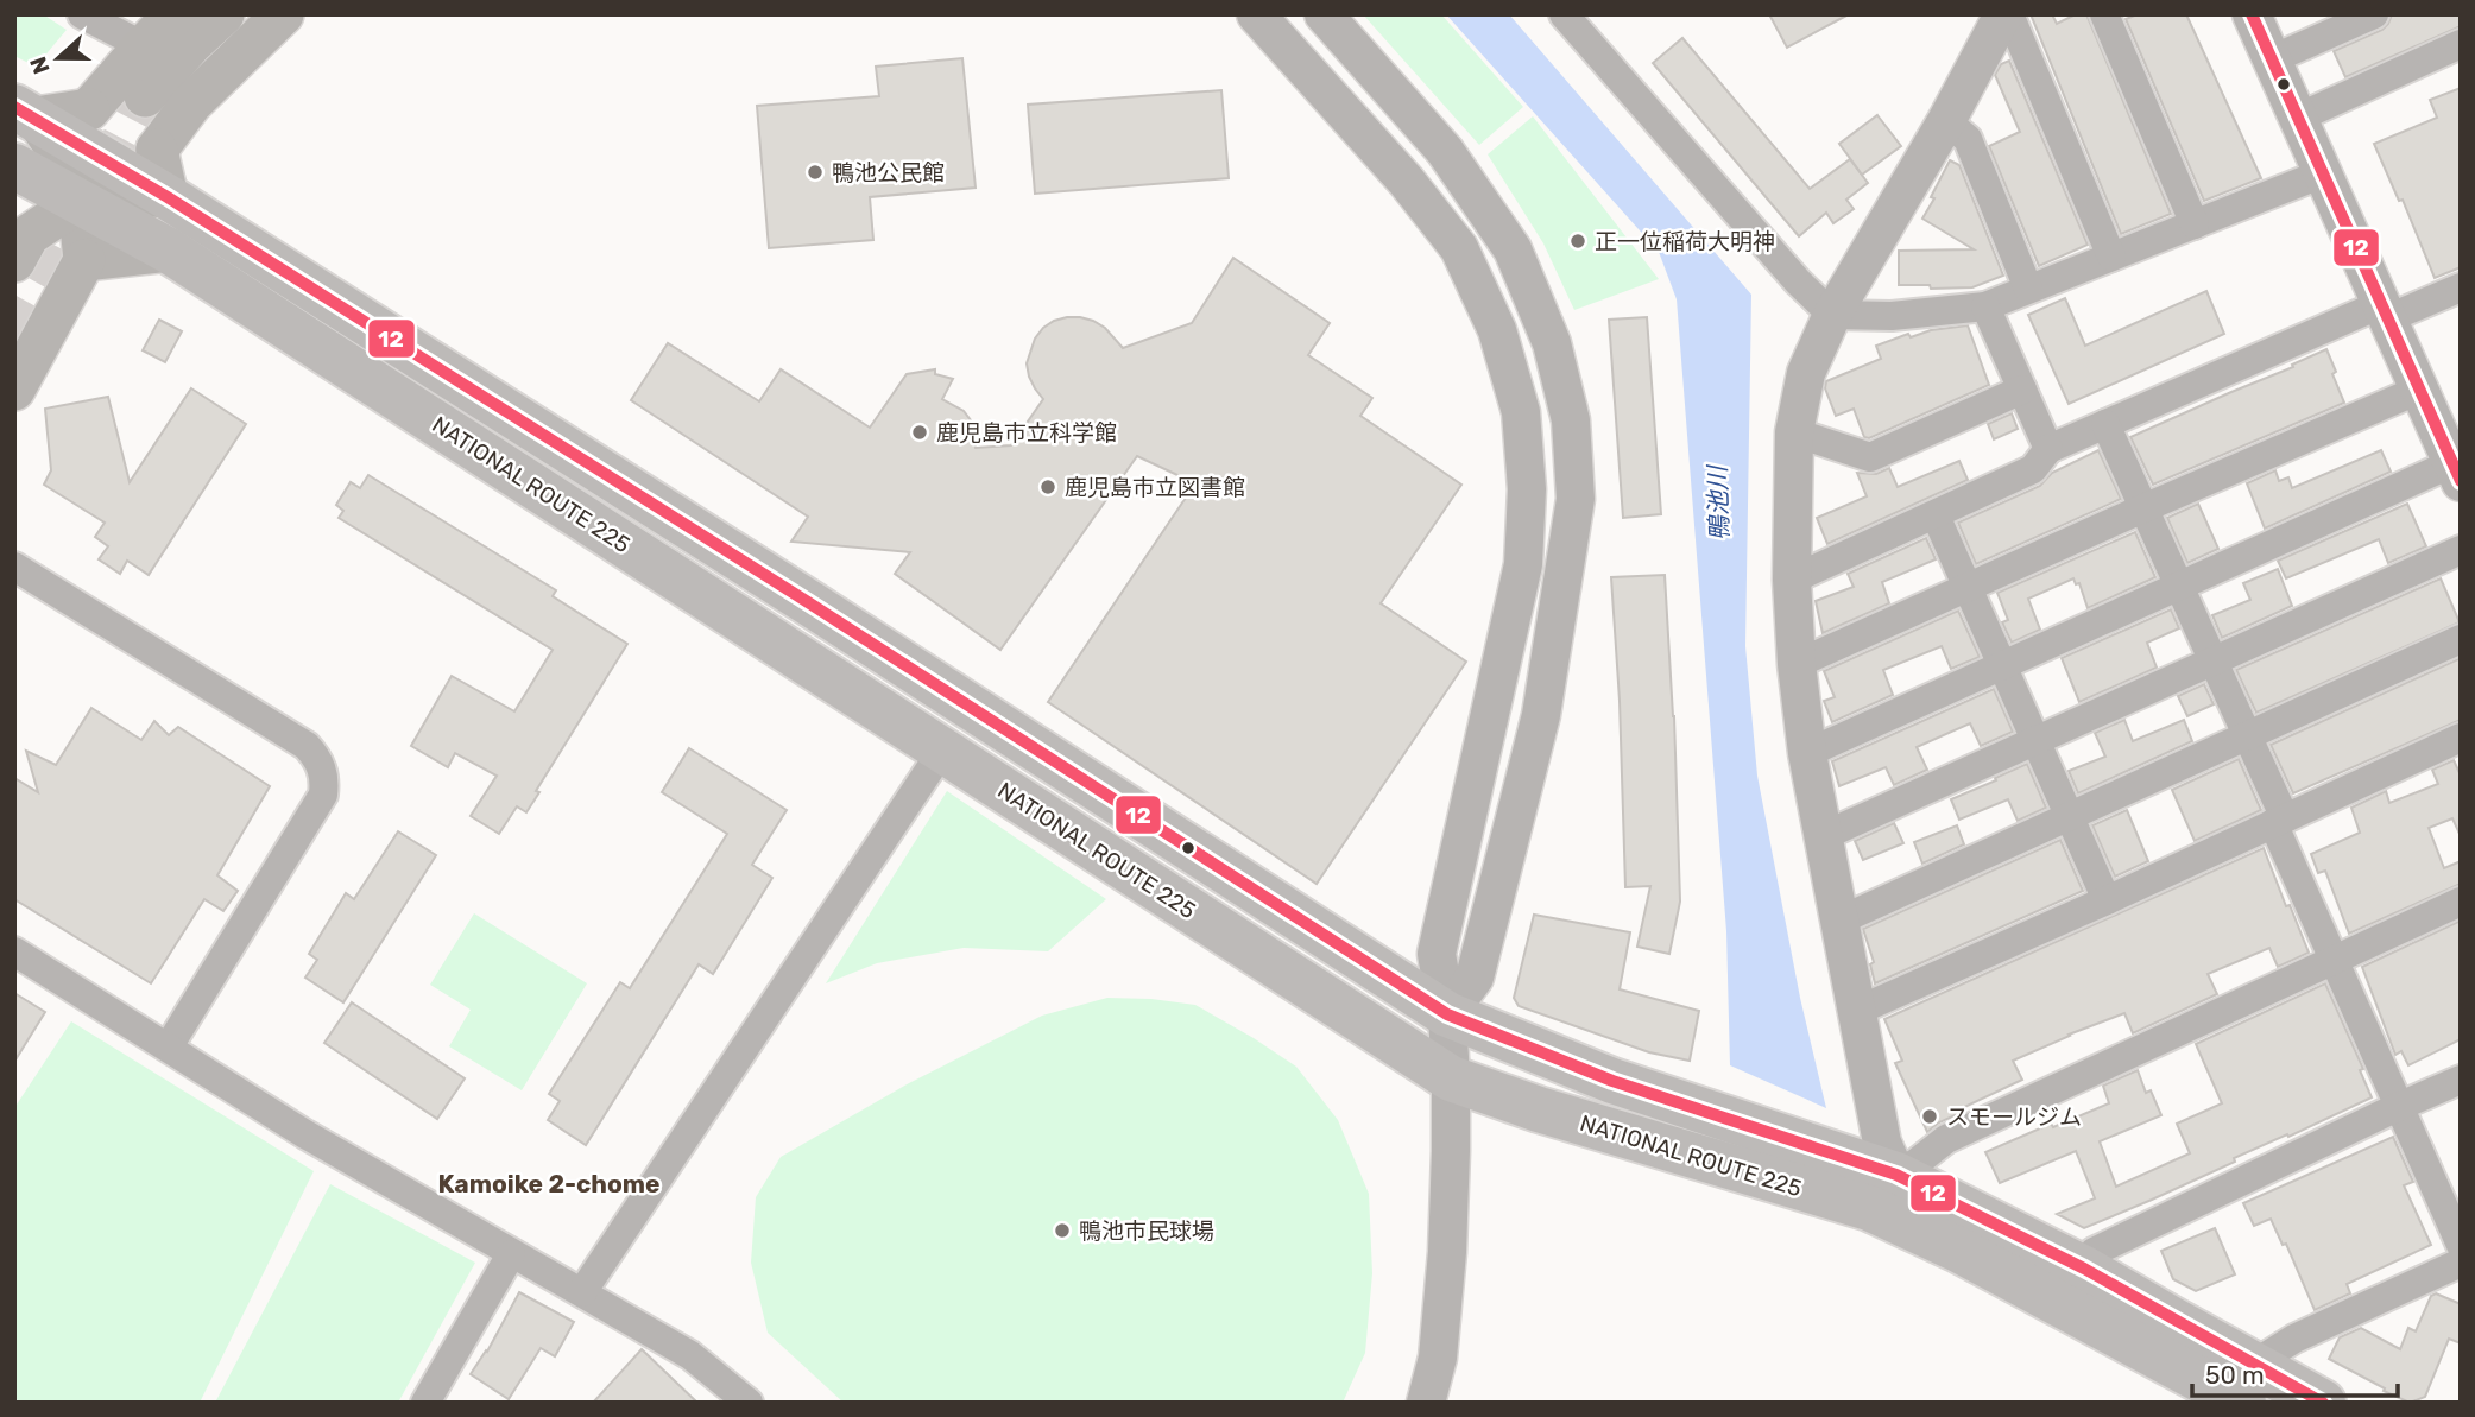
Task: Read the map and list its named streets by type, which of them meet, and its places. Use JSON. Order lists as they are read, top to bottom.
{
  "streets": {
    "highway": ["NATIONAL ROUTE 225"]
  },
  "districts": ["Kamoike 2-chome"],
  "water": ["鴨池川"],
  "places": [
    "鴨池公民館",
    "正一位稲荷大明神",
    "鹿児島市立科学館",
    "鹿児島市立図書館",
    "スモールジム",
    "鴨池市民球場"
  ],
  "lines": ["transit line 12"],
  "scale_bar": "50 m",
  "north": "left"
}
